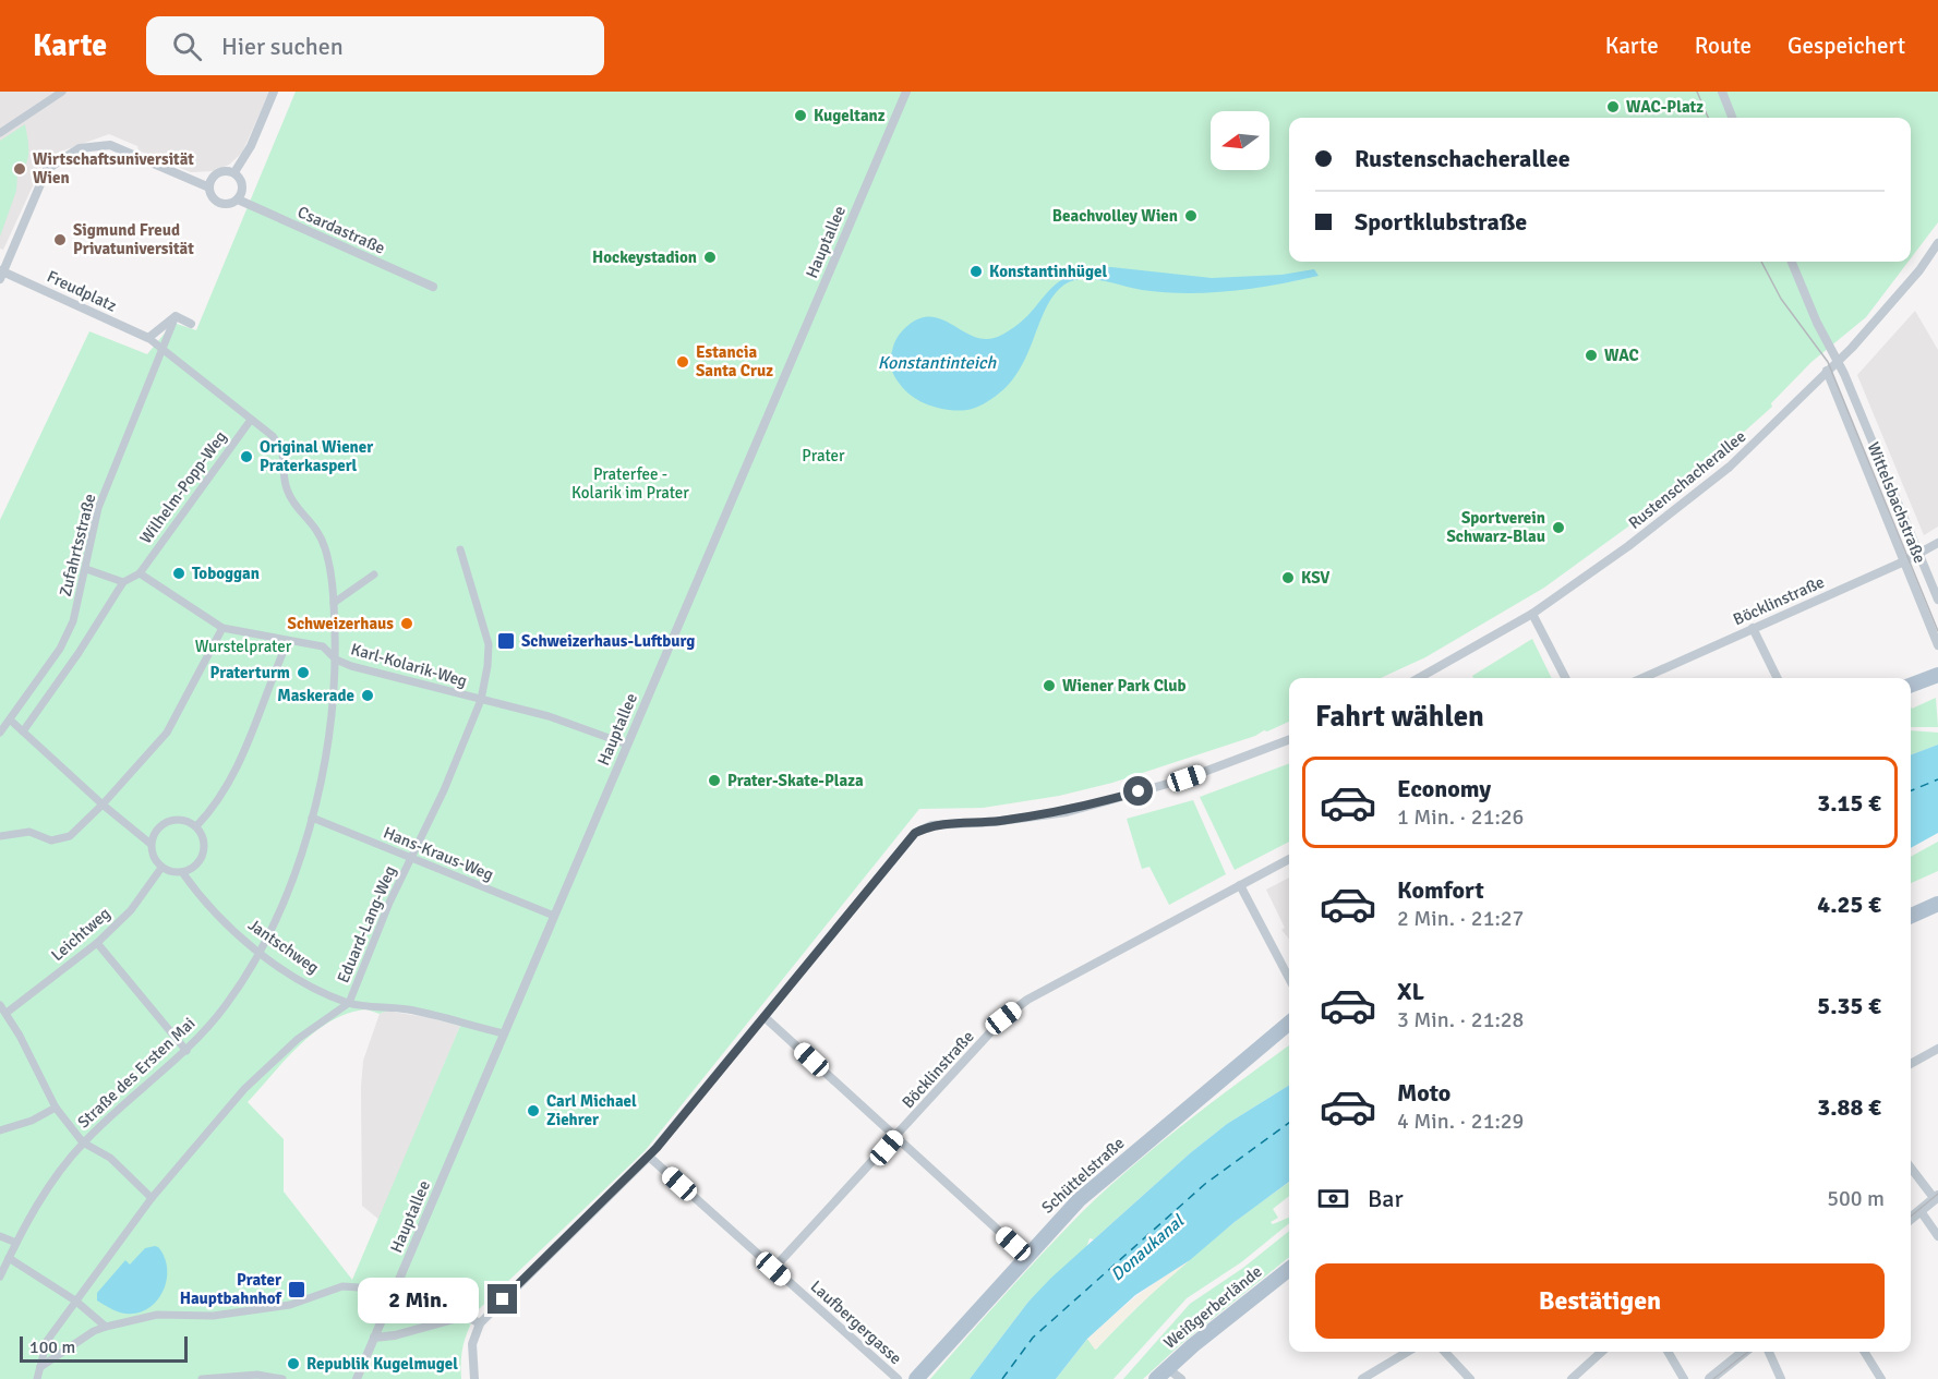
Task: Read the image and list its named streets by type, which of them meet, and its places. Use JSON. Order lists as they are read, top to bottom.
{
  "streets": {
    "main road": ["Schüttelstraße", "Weißgerberlände"],
    "street": [
      "Csardastraße",
      "Hauptallee",
      "Freudplatz",
      "Rustenschacherallee",
      "Wilhelm-Popp-Weg",
      "Wittelsbachstraße",
      "Zufahrtsstraße",
      "Böcklinstraße",
      "Karl-Kolarik-Weg",
      "Hans-Kraus-Weg",
      "Eduard-Lang-Weg",
      "Leichtweg",
      "Jantschweg",
      "Straße des Ersten Mai",
      "Laufbergergasse"
    ]
  },
  "crossings": [
    ["Hauptallee", "Karl-Kolarik-Weg"],
    ["Hauptallee", "Hans-Kraus-Weg"],
    ["Hauptallee", "Jantschweg"],
    ["Rustenschacherallee", "Wittelsbachstraße"],
    ["Wilhelm-Popp-Weg", "Karl-Kolarik-Weg"],
    ["Wittelsbachstraße", "Böcklinstraße"],
    ["Böcklinstraße", "Laufbergergasse"],
    ["Karl-Kolarik-Weg", "Eduard-Lang-Weg"],
    ["Karl-Kolarik-Weg", "Straße des Ersten Mai"],
    ["Hans-Kraus-Weg", "Eduard-Lang-Weg"],
    ["Hans-Kraus-Weg", "Straße des Ersten Mai"],
    ["Eduard-Lang-Weg", "Jantschweg"],
    ["Leichtweg", "Jantschweg"],
    ["Jantschweg", "Straße des Ersten Mai"]
  ],
  "water": ["Konstantinteich", "Donaukanal"],
  "parks": ["Prater", "Praterfee - Kolarik im Prater", "Wurstelprater"],
  "places": {
    "other": [
      "WAC-Platz",
      "Kugeltanz",
      "Wirtschaftsuniversität Wien",
      "Beachvolley Wien",
      "Sigmund Freud Privatuniversität",
      "Hockeystadion",
      "Konstantinhügel",
      "WAC",
      "Estancia Santa Cruz",
      "Original Wiener Praterkasperl",
      "Sportverein Schwarz-Blau",
      "Toboggan",
      "KSV",
      "Schweizerhaus",
      "Praterturm",
      "Wiener Park Club",
      "Maskerade",
      "Prater-Skate-Plaza",
      "Carl Michael Ziehrer",
      "Republik Kugelmugel"
    ],
    "transit": ["Schweizerhaus-Luftburg", "Prater Hauptbahnhof"]
  },
  "scale_bar": "100 m",
  "north": "left",
  "page": {
    "header": "Karte",
    "search": "Hier suchen",
    "nav": ["Karte", "Route", "Gespeichert"],
    "banner": ["Rustenschacherallee", "Sportklubstraße"],
    "heading": "Fahrt wählen",
    "list": [
      {
        "name": "Economy",
        "note": "1 Min. · 21:26",
        "value": "3.15 €"
      },
      {
        "name": "Komfort",
        "note": "2 Min. · 21:27",
        "value": "4.25 €"
      },
      {
        "name": "XL",
        "note": "3 Min. · 21:28",
        "value": "5.35 €"
      },
      {
        "name": "Moto",
        "note": "4 Min. · 21:29",
        "value": "3.88 €"
      }
    ],
    "pay": ["Bar", "500 m"],
    "buttons": "Bestätigen",
    "bubble": "2 Min.",
    "scale": "100 m"
  }
}
